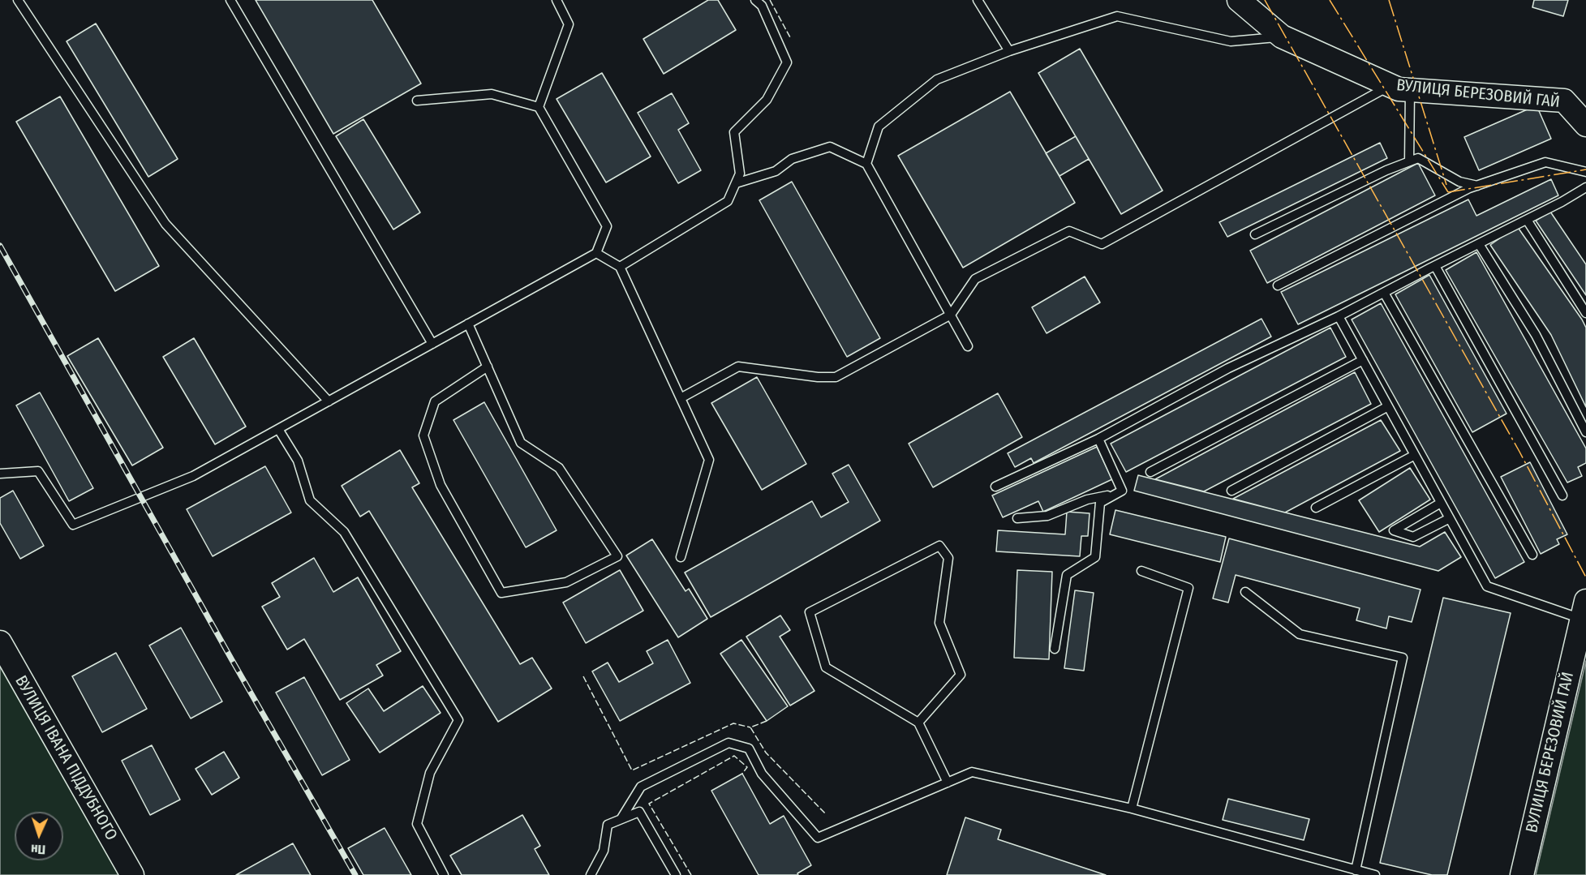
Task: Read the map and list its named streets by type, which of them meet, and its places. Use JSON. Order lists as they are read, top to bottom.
{
  "streets": {
    "street": ["ВУЛИЦЯ БЕРЕЗОВИЙ ГАЙ", "ВУЛИЦЯ ІВАНА ПІДДУБНОГО"]
  },
  "north": "bottom"
}
